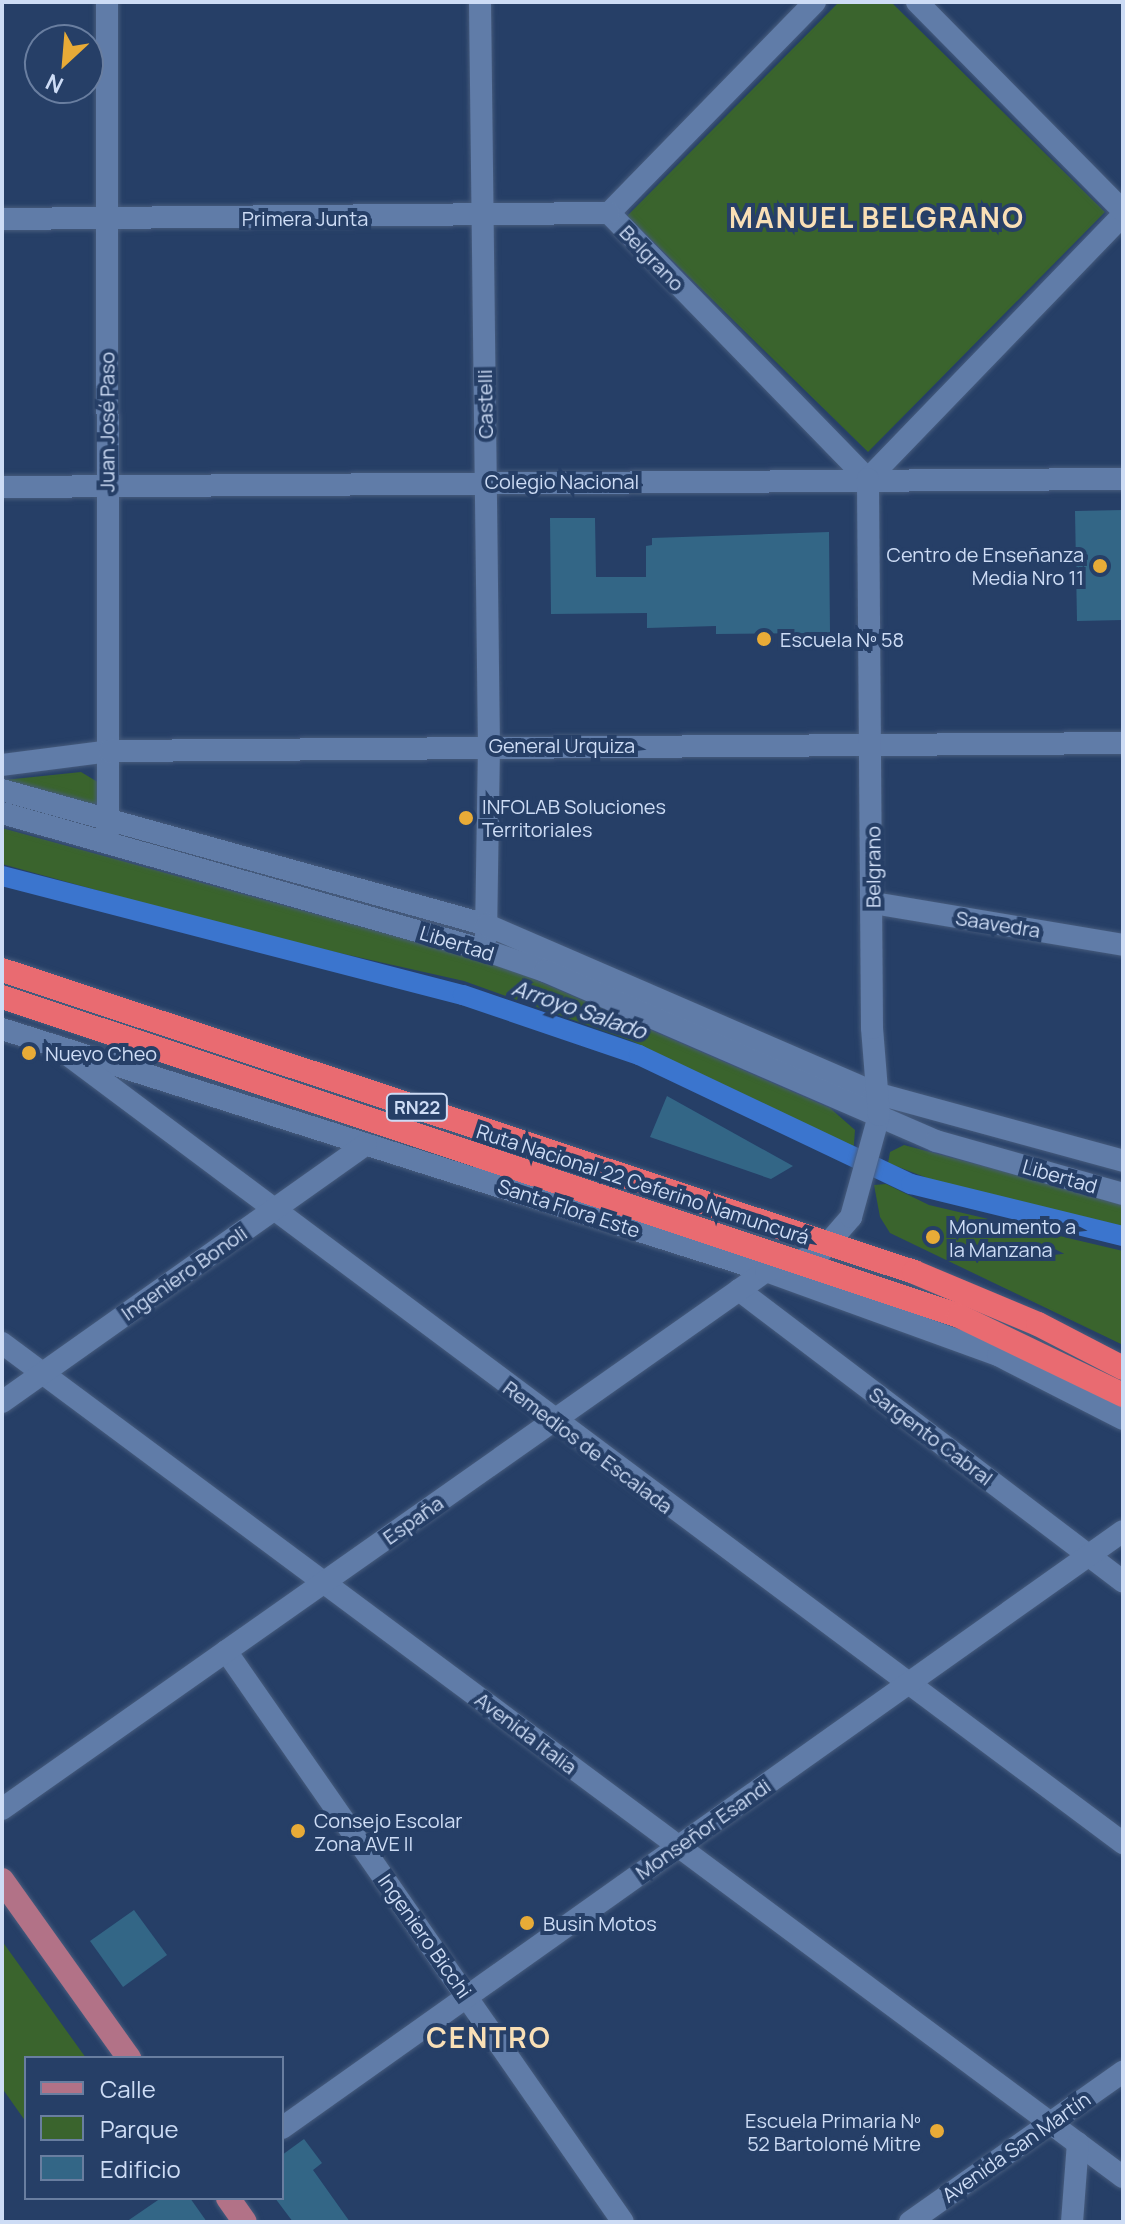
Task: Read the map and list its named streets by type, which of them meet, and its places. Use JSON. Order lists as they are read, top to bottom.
{
  "streets": {
    "highway": ["RN22", "Ruta Nacional 22 Ceferino Namuncurá"],
    "street": [
      "Primera Junta",
      "Belgrano",
      "Castelli",
      "Juan José Paso",
      "Colegio Nacional",
      "General Urquiza",
      "Saavedra",
      "Libertad",
      "Santa Flora Este",
      "Ingeniero Bonoli",
      "Sargento Cabral",
      "Remedios de Escalada",
      "España",
      "Avenida Italia",
      "Monseñor Esandi",
      "Ingeniero Bicchi",
      "Avenida San Martín"
    ]
  },
  "crossings": [
    ["Primera Junta", "Belgrano"],
    ["Primera Junta", "Castelli"],
    ["Primera Junta", "Juan José Paso"],
    ["Belgrano", "Colegio Nacional"],
    ["Belgrano", "General Urquiza"],
    ["Belgrano", "Saavedra"],
    ["Belgrano", "Libertad"],
    ["Belgrano", "Ruta Nacional 22 Ceferino Namuncurá"],
    ["Belgrano", "España"],
    ["Castelli", "Colegio Nacional"],
    ["Castelli", "General Urquiza"],
    ["Castelli", "Libertad"],
    ["Juan José Paso", "Colegio Nacional"],
    ["Juan José Paso", "General Urquiza"],
    ["Juan José Paso", "Libertad"],
    ["Ruta Nacional 22 Ceferino Namuncurá", "España"],
    ["Santa Flora Este", "Ingeniero Bonoli"],
    ["Santa Flora Este", "Remedios de Escalada"],
    ["Santa Flora Este", "España"],
    ["Ingeniero Bonoli", "Remedios de Escalada"],
    ["Ingeniero Bonoli", "Avenida Italia"],
    ["Sargento Cabral", "España"],
    ["Sargento Cabral", "Monseñor Esandi"],
    ["Remedios de Escalada", "España"],
    ["Remedios de Escalada", "Monseñor Esandi"],
    ["España", "Avenida Italia"],
    ["España", "Ingeniero Bicchi"],
    ["Avenida Italia", "Monseñor Esandi"],
    ["Avenida Italia", "Avenida San Martín"],
    ["Monseñor Esandi", "Ingeniero Bicchi"]
  ],
  "districts": ["MANUEL BELGRANO", "CENTRO"],
  "water": ["Arroyo Salado"],
  "places": [
    "Centro de Enseñanza Media Nro 11",
    "Escuela Nº 58",
    "INFOLAB Soluciones Territoriales",
    "Nuevo Cheo",
    "Monumento a la Manzana",
    "Consejo Escolar Zona AVE II",
    "Busin Motos",
    "Escuela Primaria Nº 52 Bartolomé Mitre"
  ],
  "legend": ["Calle", "Parque", "Edificio"],
  "north": "bottom left"
}
